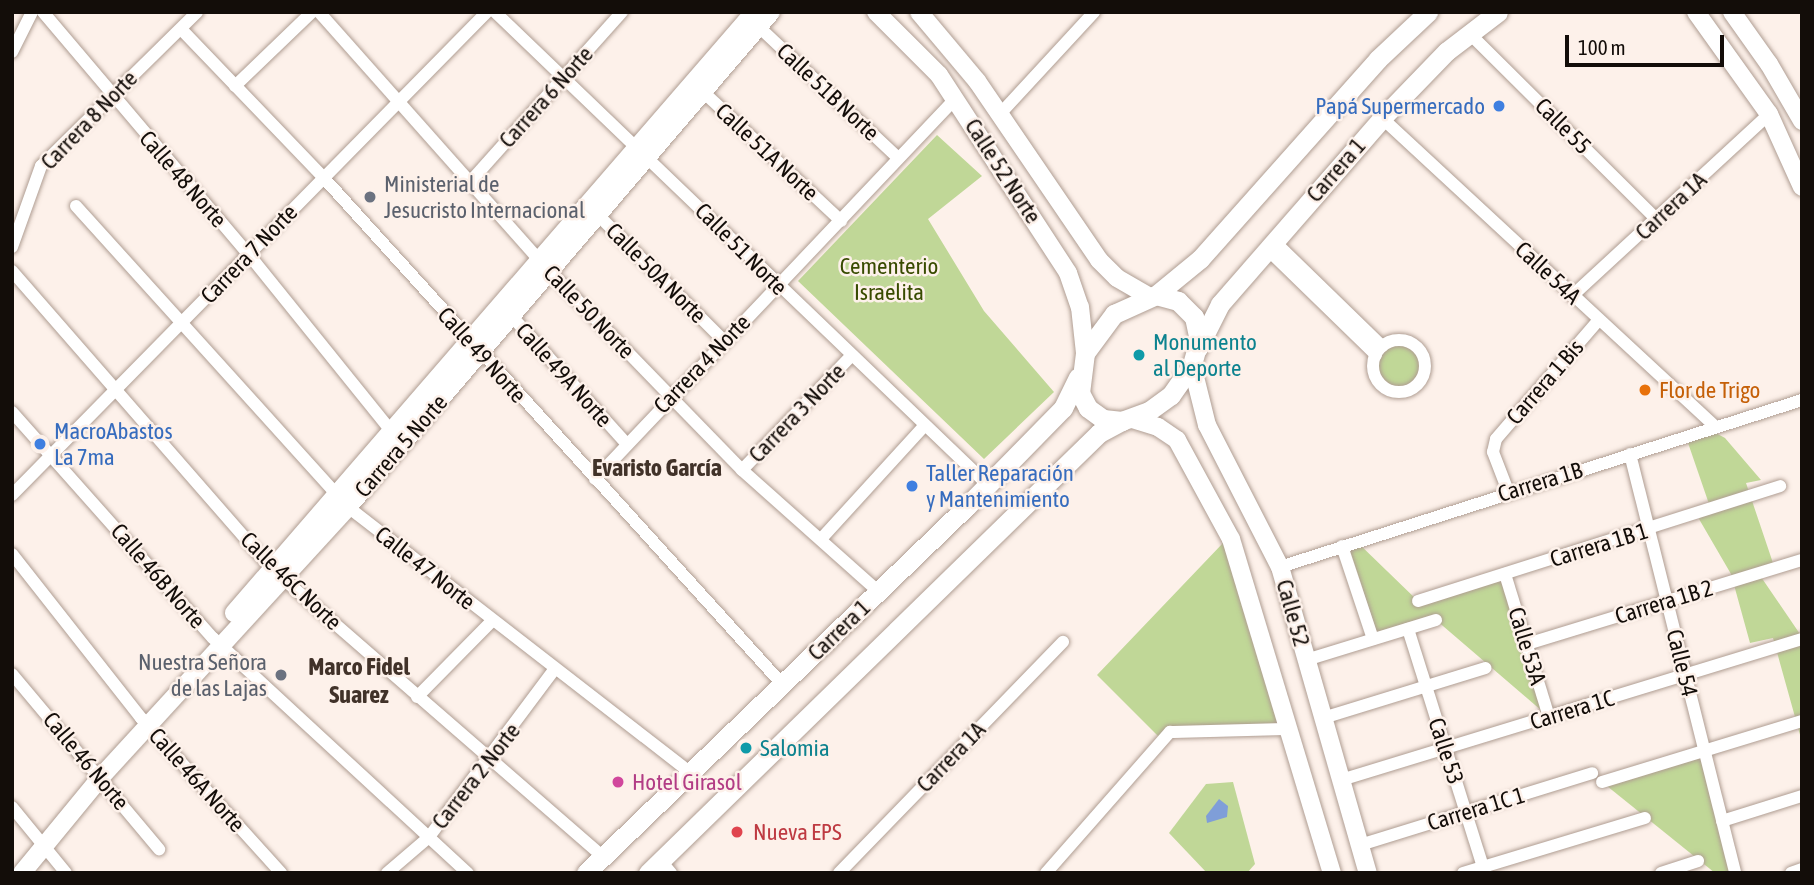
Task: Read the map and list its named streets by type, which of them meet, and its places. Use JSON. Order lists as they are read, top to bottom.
{
  "streets": {
    "main road": [
      "Carrera 1",
      "Calle 52 Norte",
      "Carrera 5 Norte",
      "Calle 52"
    ],
    "street": [
      "Calle 51B Norte",
      "Carrera 6 Norte",
      "Carrera 8 Norte",
      "Calle 55",
      "Calle 51A Norte",
      "Calle 48 Norte",
      "Carrera 1A",
      "Calle 51 Norte",
      "Carrera 7 Norte",
      "Calle 50A Norte",
      "Calle 54A",
      "Calle 50 Norte",
      "Calle 49 Norte",
      "Carrera 4 Norte",
      "Calle 49A Norte",
      "Carrera 1 Bis",
      "Carrera 3 Norte",
      "Carrera 1B",
      "Carrera 1B 1",
      "Calle 47 Norte",
      "Calle 46B Norte",
      "Calle 46C Norte",
      "Carrera 1B 2",
      "Calle 53A",
      "Calle 54",
      "Carrera 1C",
      "Calle 53",
      "Calle 46 Norte",
      "Carrera 2 Norte",
      "Calle 46A Norte",
      "Carrera 1C 1"
    ]
  },
  "crossings": [
    ["Calle 51B Norte", "Carrera 4 Norte"],
    ["Calle 51B Norte", "Carrera 5 Norte"],
    ["Carrera 6 Norte", "Calle 51 Norte"],
    ["Carrera 6 Norte", "Calle 50 Norte"],
    ["Carrera 8 Norte", "Calle 48 Norte"],
    ["Carrera 8 Norte", "Calle 49 Norte"],
    ["Calle 55", "Carrera 1"],
    ["Calle 55", "Carrera 1A"],
    ["Calle 51A Norte", "Carrera 4 Norte"],
    ["Calle 51A Norte", "Carrera 5 Norte"],
    ["Carrera 1", "Calle 52 Norte"],
    ["Carrera 1", "Calle 51 Norte"],
    ["Carrera 1", "Calle 54A"],
    ["Carrera 1", "Calle 50 Norte"],
    ["Carrera 1", "Calle 49 Norte"],
    ["Carrera 1", "Calle 47 Norte"],
    ["Carrera 1", "Calle 46C Norte"],
    ["Carrera 1", "Calle 52"],
    ["Calle 52 Norte", "Carrera 4 Norte"],
    ["Calle 52 Norte", "Calle 52"],
    ["Calle 48 Norte", "Carrera 7 Norte"],
    ["Calle 48 Norte", "Carrera 5 Norte"],
    ["Carrera 1A", "Calle 54A"],
    ["Calle 51 Norte", "Carrera 4 Norte"],
    ["Calle 51 Norte", "Carrera 3 Norte"],
    ["Calle 51 Norte", "Carrera 5 Norte"],
    ["Carrera 7 Norte", "Calle 50 Norte"],
    ["Carrera 7 Norte", "Calle 49 Norte"],
    ["Carrera 7 Norte", "Calle 47 Norte"],
    ["Carrera 7 Norte", "Calle 46B Norte"],
    ["Carrera 7 Norte", "Calle 46C Norte"],
    ["Calle 50A Norte", "Carrera 4 Norte"],
    ["Calle 50A Norte", "Carrera 5 Norte"],
    ["Calle 54A", "Carrera 1 Bis"],
    ["Calle 54A", "Carrera 1B"],
    ["Calle 50 Norte", "Carrera 4 Norte"],
    ["Calle 50 Norte", "Carrera 3 Norte"],
    ["Calle 50 Norte", "Carrera 5 Norte"],
    ["Calle 49 Norte", "Carrera 4 Norte"],
    ["Calle 49 Norte", "Carrera 5 Norte"],
    ["Carrera 4 Norte", "Calle 49A Norte"],
    ["Calle 49A Norte", "Carrera 5 Norte"],
    ["Carrera 1 Bis", "Carrera 1B"],
    ["Carrera 5 Norte", "Calle 47 Norte"],
    ["Carrera 5 Norte", "Calle 46B Norte"],
    ["Carrera 5 Norte", "Calle 46C Norte"],
    ["Carrera 5 Norte", "Calle 46 Norte"],
    ["Carrera 5 Norte", "Calle 46A Norte"],
    ["Carrera 1B", "Calle 52"],
    ["Carrera 1B", "Calle 54"],
    ["Carrera 1B 1", "Calle 53A"],
    ["Carrera 1B 1", "Calle 54"],
    ["Calle 47 Norte", "Carrera 2 Norte"],
    ["Calle 46B Norte", "Carrera 2 Norte"],
    ["Calle 46C Norte", "Carrera 2 Norte"],
    ["Carrera 1B 2", "Calle 53A"],
    ["Carrera 1B 2", "Calle 54"],
    ["Calle 52", "Carrera 1C"],
    ["Calle 52", "Carrera 1C 1"],
    ["Calle 53A", "Carrera 1C"],
    ["Calle 54", "Carrera 1C"],
    ["Carrera 1C", "Calle 53"],
    ["Calle 53", "Carrera 1C 1"]
  ],
  "districts": ["Evaristo García", "Marco Fidel Suarez"],
  "parks": ["Cementerio Israelita"],
  "places": [
    "Papá Supermercado",
    "Ministerial de Jesucristo Internacional",
    "Monumento al Deporte",
    "Flor de Trigo",
    "MacroAbastos La 7ma",
    "Taller Reparación y Mantenimiento",
    "Nuestra Señora de las Lajas",
    "Salomia",
    "Hotel Girasol",
    "Nueva EPS"
  ],
  "scale_bar": "100 m"
}
